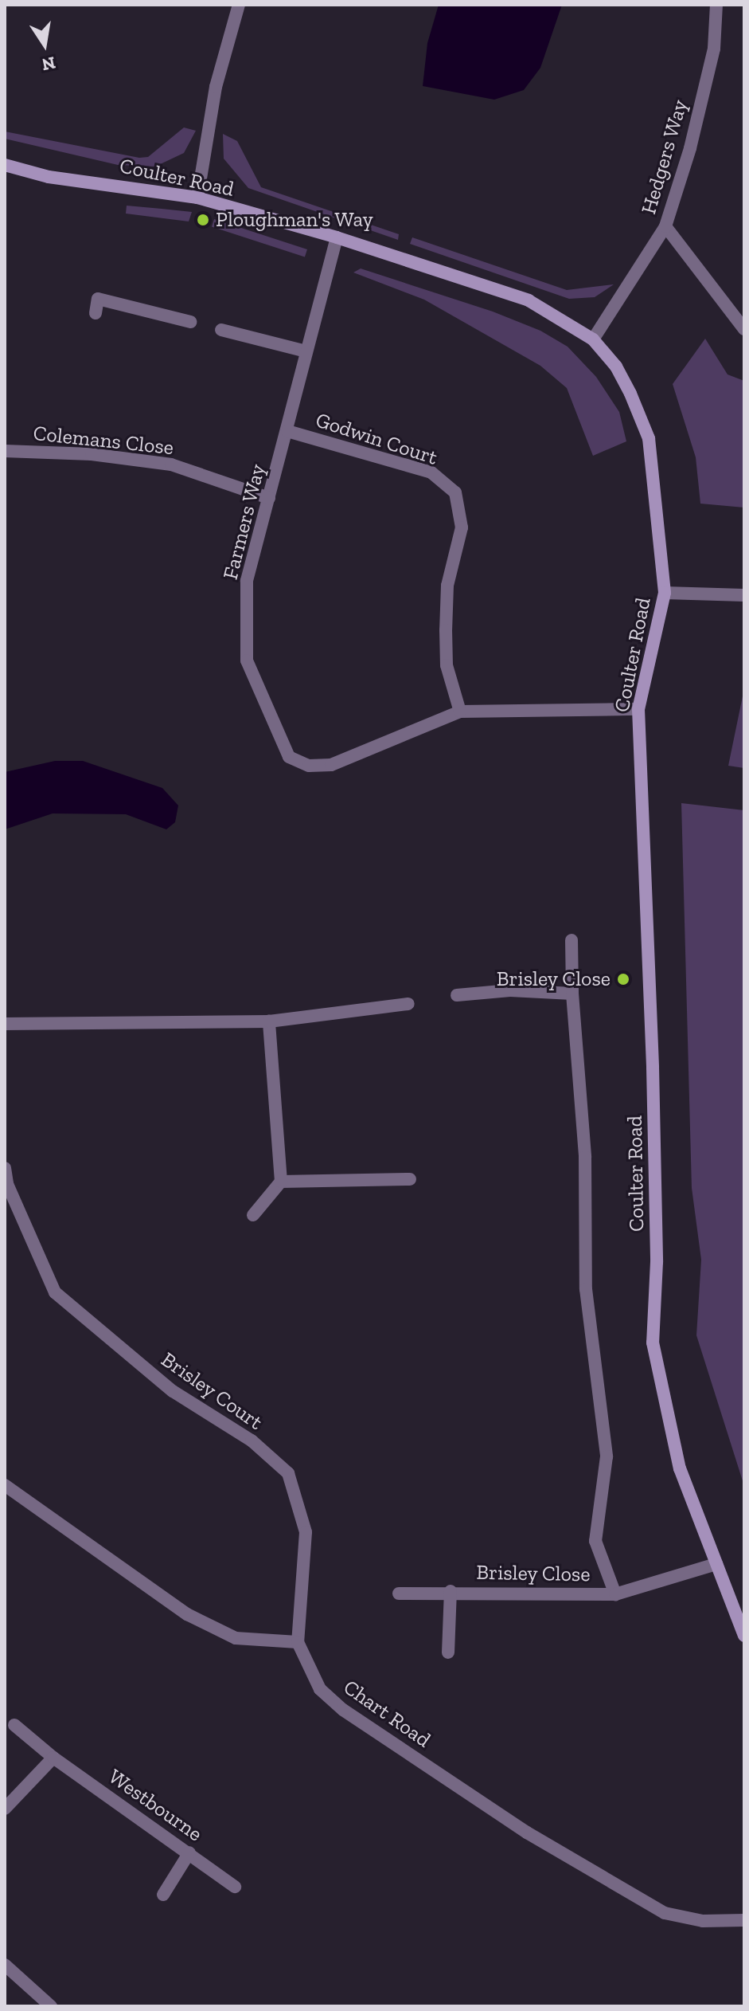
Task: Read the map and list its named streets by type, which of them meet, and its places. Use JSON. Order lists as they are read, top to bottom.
{
  "streets": {
    "street": [
      "Hedgers Way",
      "Coulter Road",
      "Godwin Court",
      "Colemans Close",
      "Farmers Way",
      "Brisley Court",
      "Brisley Close",
      "Chart Road",
      "Westbourne"
    ]
  },
  "crossings": [
    ["Hedgers Way", "Coulter Road"],
    ["Coulter Road", "Farmers Way"],
    ["Coulter Road", "Brisley Close"],
    ["Godwin Court", "Farmers Way"],
    ["Colemans Close", "Farmers Way"],
    ["Brisley Court", "Chart Road"]
  ],
  "places": ["Ploughman's Way", "Brisley Close"],
  "north": "bottom"
}
